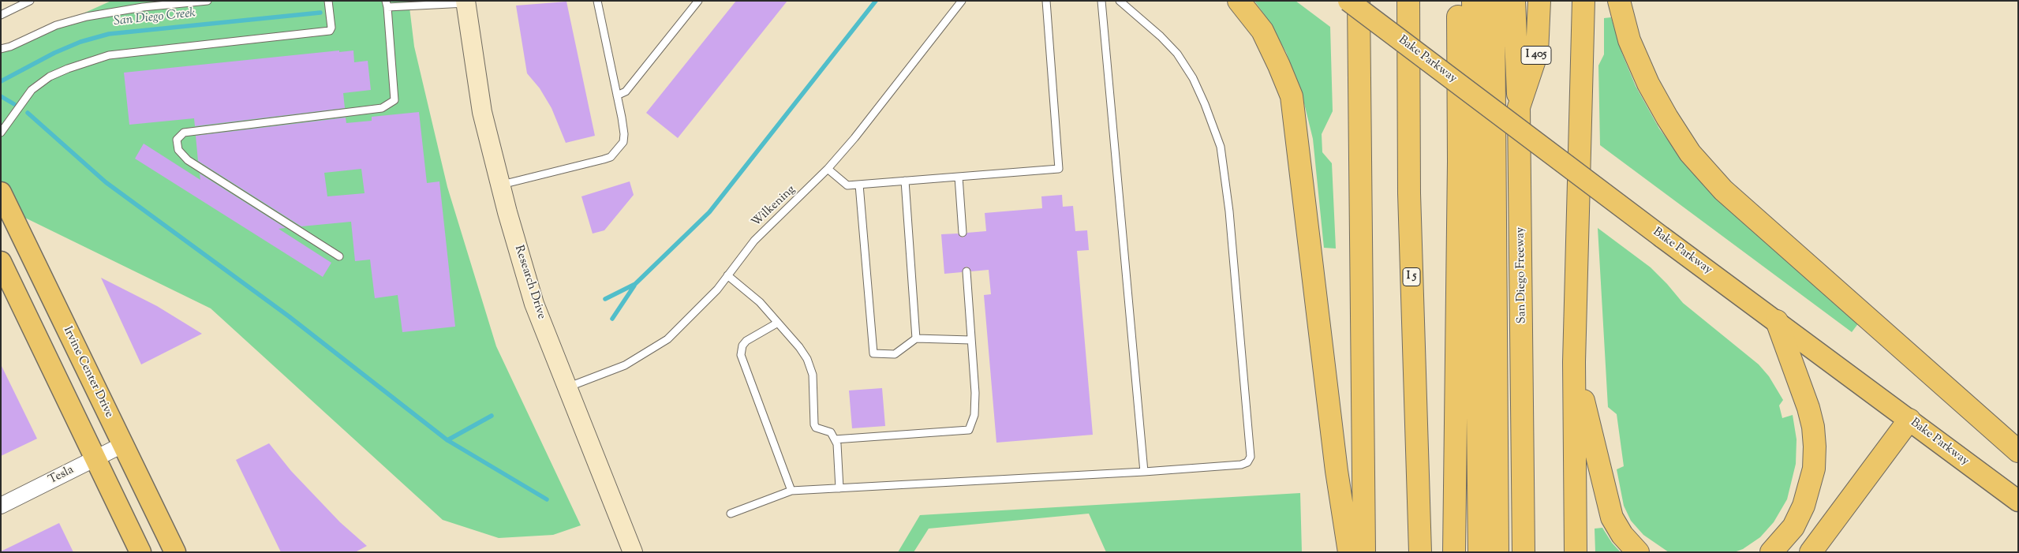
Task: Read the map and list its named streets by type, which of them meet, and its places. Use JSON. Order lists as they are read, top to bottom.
{
  "streets": {
    "highway": ["I 405", "San Diego Freeway", "I 5"],
    "main road": ["Bake Parkway", "Research Drive", "Irvine Center Drive"],
    "street": ["Tesla"],
    "lane": ["Wilkening"]
  },
  "crossings": [
    ["Wilkening", "Research Drive"],
    ["Irvine Center Drive", "Tesla"]
  ],
  "water": ["San Diego Creek"]
}
